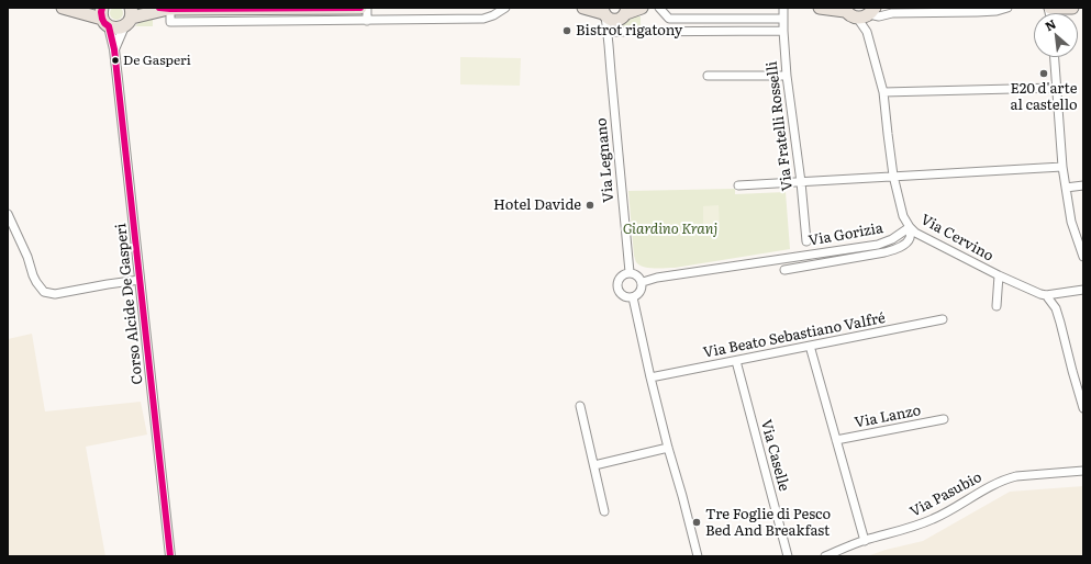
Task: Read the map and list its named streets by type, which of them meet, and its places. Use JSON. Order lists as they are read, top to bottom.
{
  "streets": {
    "street": [
      "Via Fratelli Rosselli",
      "Via Legnano",
      "Via Gorizia",
      "Via Cervino",
      "Corso Alcide De Gasperi",
      "Via Beato Sebastiano Valfré",
      "Via Lanzo",
      "Via Caselle",
      "Via Pasubio"
    ]
  },
  "crossings": [
    ["Via Legnano", "Via Gorizia"],
    ["Via Gorizia", "Via Cervino"],
    ["Via Beato Sebastiano Valfré", "Via Caselle"]
  ],
  "parks": ["Giardino Kranj"],
  "places": [
    "Bistrot rigatony",
    "De Gasperi",
    "E20 d'arte al castello",
    "Hotel Davide",
    "Tre Foglie di Pesco Bed And Breakfast"
  ],
  "north": "top left"
}
